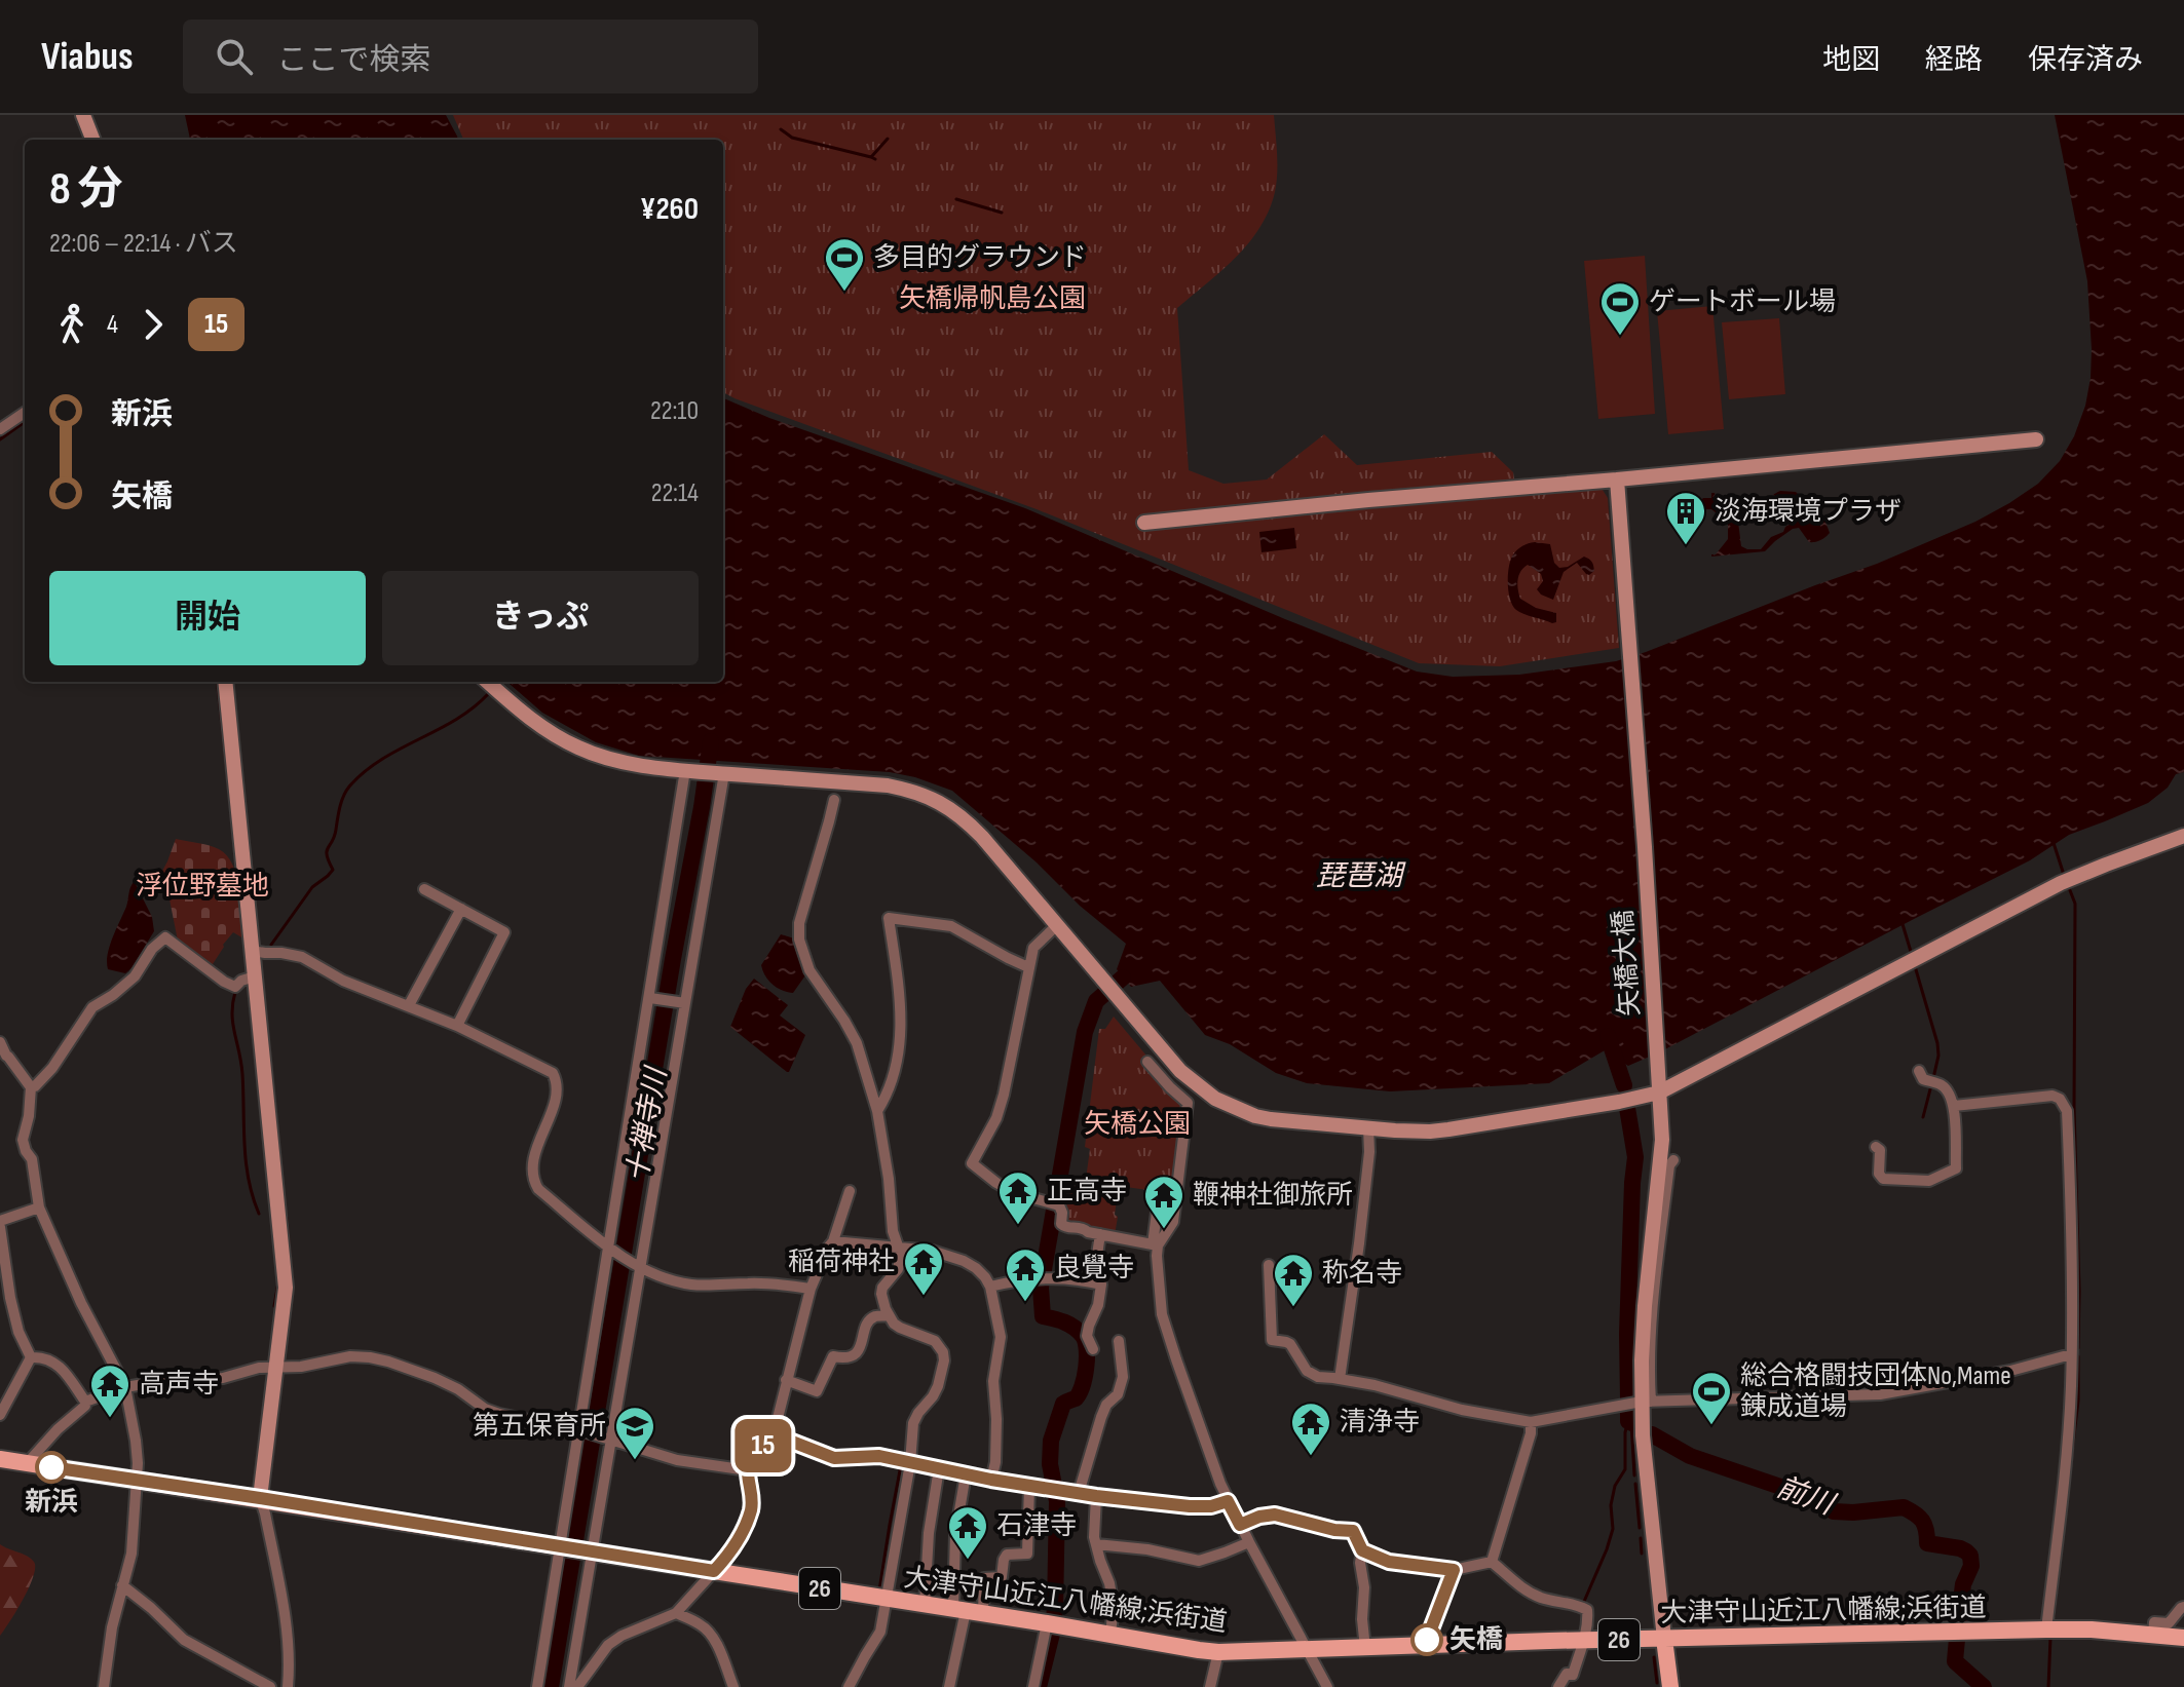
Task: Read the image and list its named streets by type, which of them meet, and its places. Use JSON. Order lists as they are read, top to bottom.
{
  "streets": {
    "main road": ["26", "大津守山近江八幡線;浜街道"],
    "street": ["矢橋大橋"]
  },
  "crossings": [
    ["矢橋大橋", "大津守山近江八幡線;浜街道"]
  ],
  "water": ["琵琶湖", "十禅寺川", "前川"],
  "parks": ["矢橋帰帆島公園", "浮位野墓地", "矢橋公園"],
  "places": {
    "sports": ["多目的グラウンド", "ゲートボール場", "総合格闘技団体No,Mame 錬成道場"],
    "building": ["淡海環境プラザ"],
    "temple": [
      "正高寺",
      "鞭神社御旅所",
      "稲荷神社",
      "良覺寺",
      "称名寺",
      "高声寺",
      "清浄寺",
      "石津寺"
    ],
    "school or university": ["第五保育所"],
    "other": ["新浜", "矢橋"]
  },
  "lines": ["bus line 15"],
  "page": {
    "header": "Viabus",
    "search": "ここで検索",
    "nav": ["地図", "経路", "保存済み"],
    "on_map": "15",
    "heading": ["8 分", "22:06 – 22:14 · バス", "¥260"],
    "legs": ["4", "15"],
    "list": [
      {
        "name": "新浜",
        "value": "22:10"
      },
      {
        "name": "矢橋",
        "value": "22:14"
      }
    ],
    "buttons": ["開始", "きっぷ"]
  }
}
